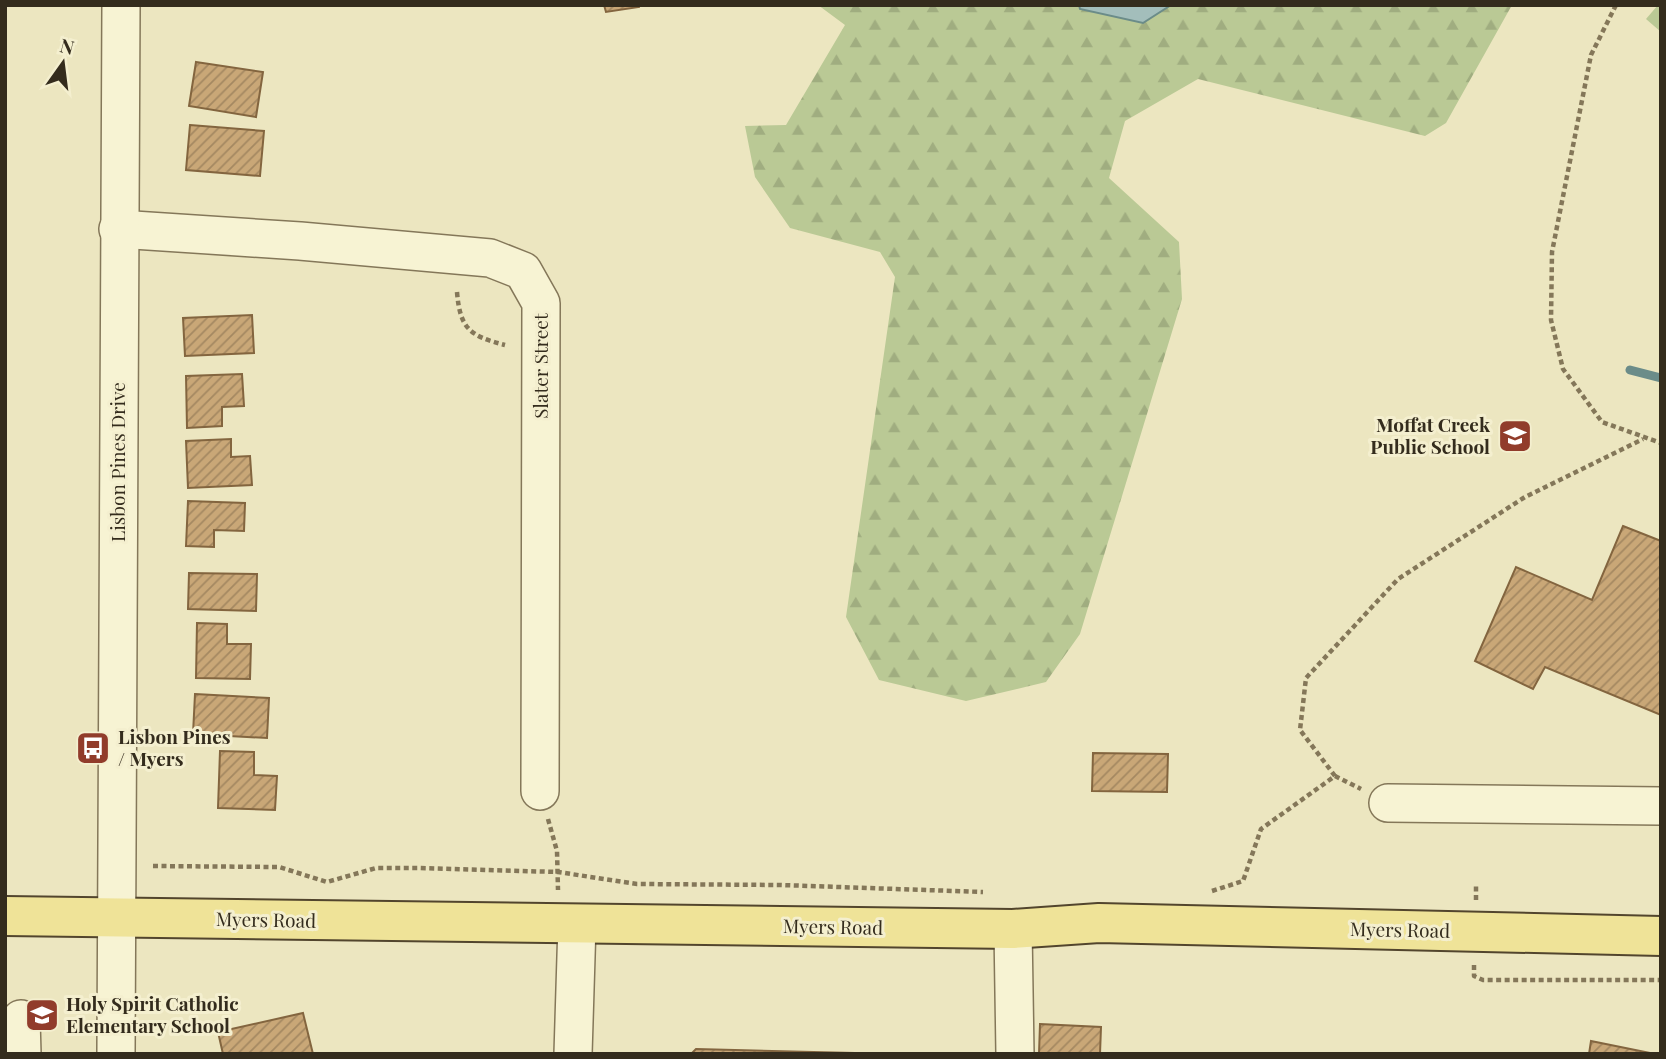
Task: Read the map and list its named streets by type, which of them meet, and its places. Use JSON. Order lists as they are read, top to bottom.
{
  "streets": {
    "main road": ["Myers Road"],
    "street": ["Slater Street", "Lisbon Pines Drive"]
  },
  "crossings": [
    ["Slater Street", "Lisbon Pines Drive"],
    ["Lisbon Pines Drive", "Myers Road"]
  ],
  "places": {
    "school or university": ["Moffat Creek Public School", "Holy Spirit Catholic Elementary School"],
    "bus stop": ["Lisbon Pines / Myers"]
  },
  "north": "top"
}
